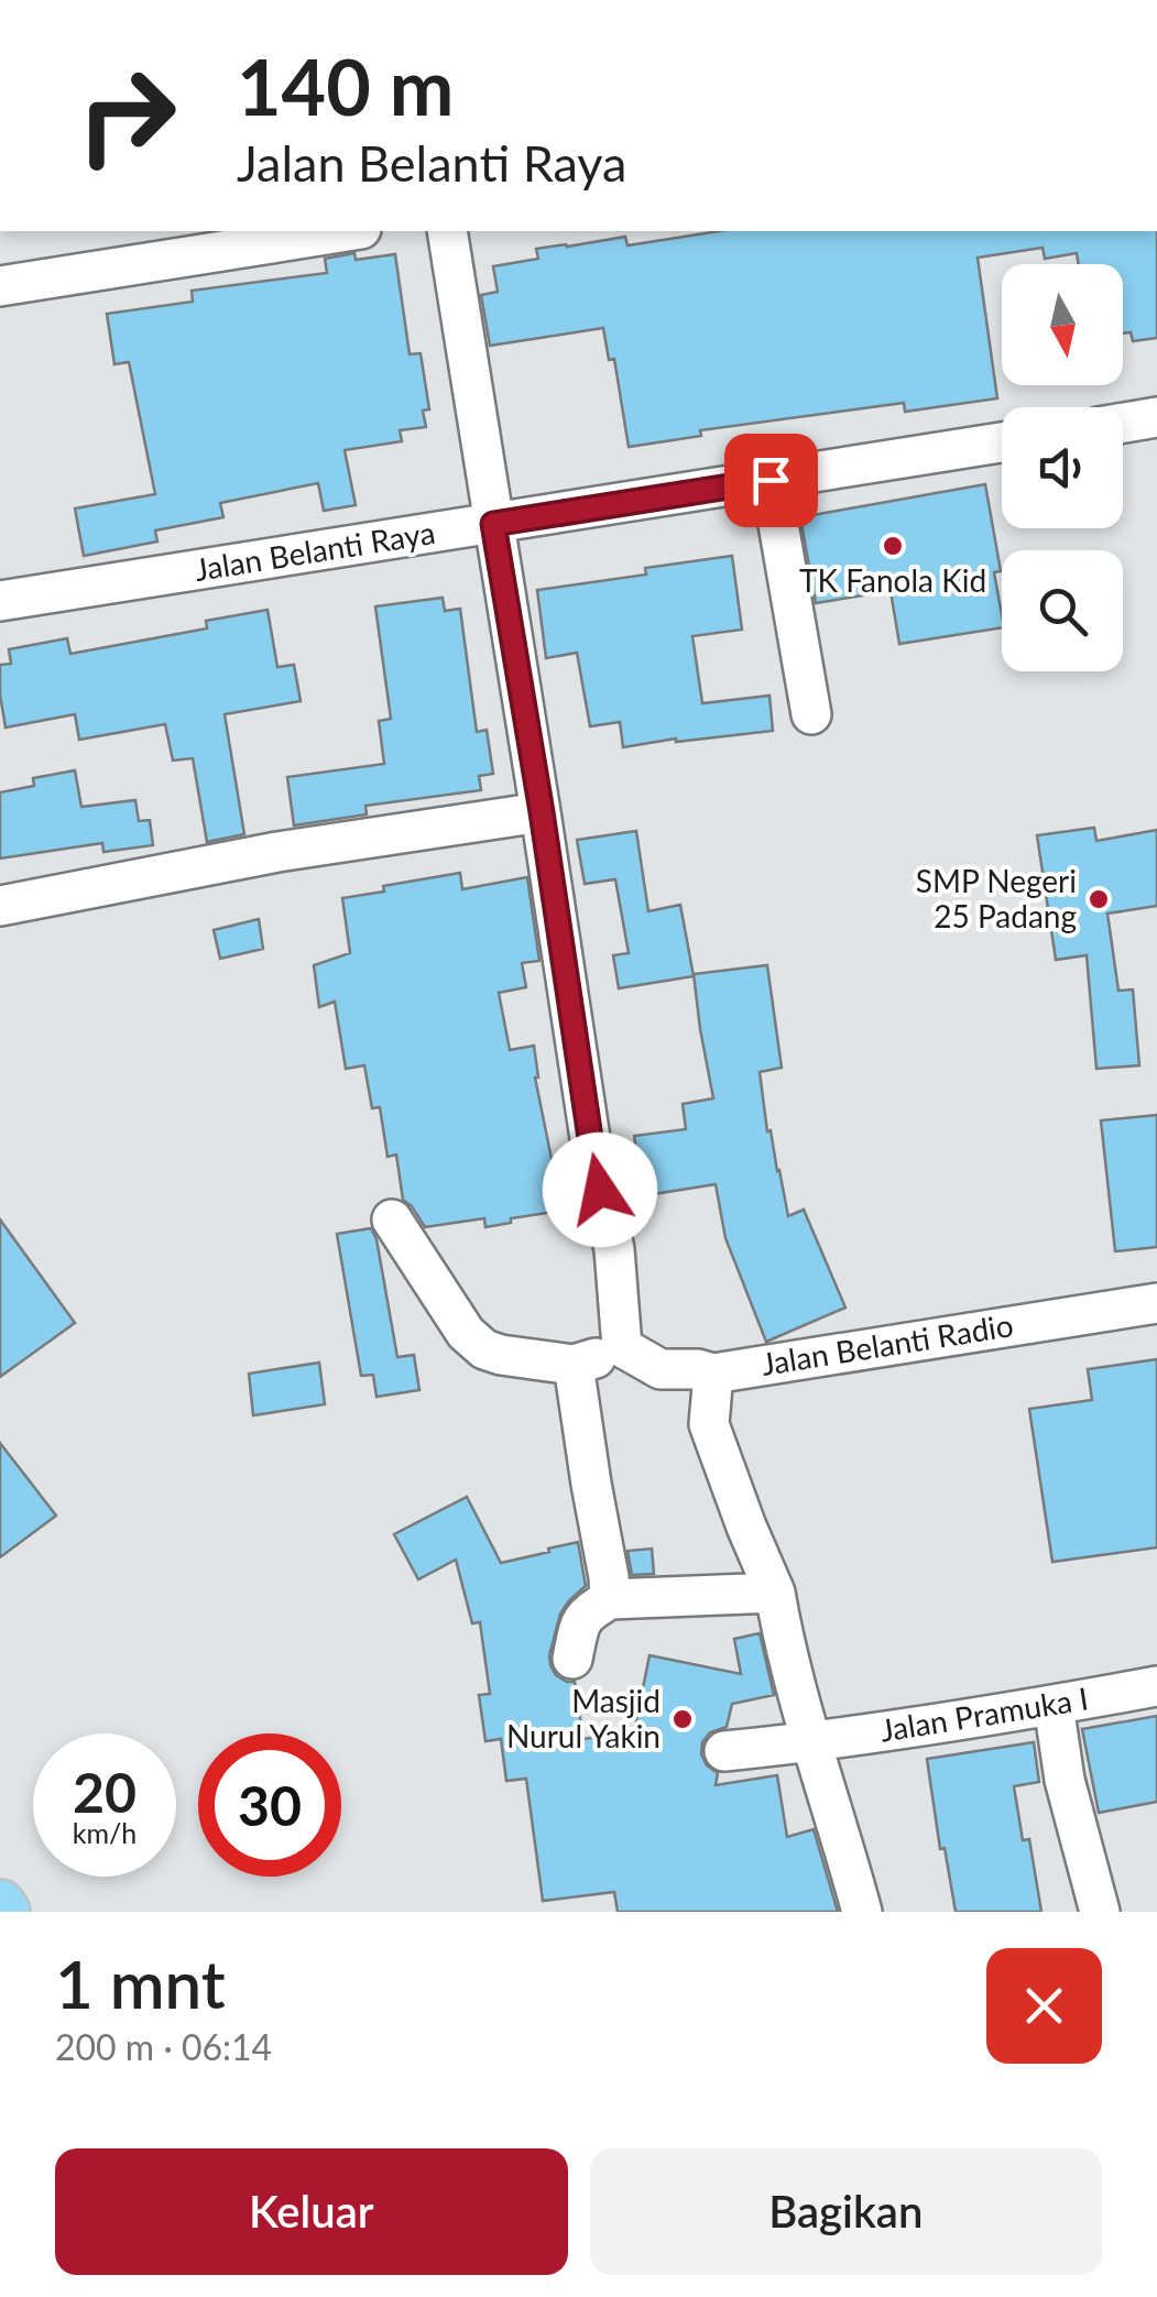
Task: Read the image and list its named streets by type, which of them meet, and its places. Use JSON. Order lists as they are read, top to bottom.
{
  "streets": {
    "street": ["Jalan Belanti Raya", "Jalan Belanti Radio", "Jalan Pramuka I"]
  },
  "places": ["TK Fanola Kid", "SMP Negeri 25 Padang", "Masjid Nurul Yakin"],
  "north": "bottom",
  "page": {
    "turn": ["140 m", "Jalan Belanti Raya"],
    "speed": "20 km/h",
    "limit": "30",
    "heading": ["1 mnt", "200 m · 06:14"],
    "buttons": ["Keluar", "Bagikan"]
  }
}
